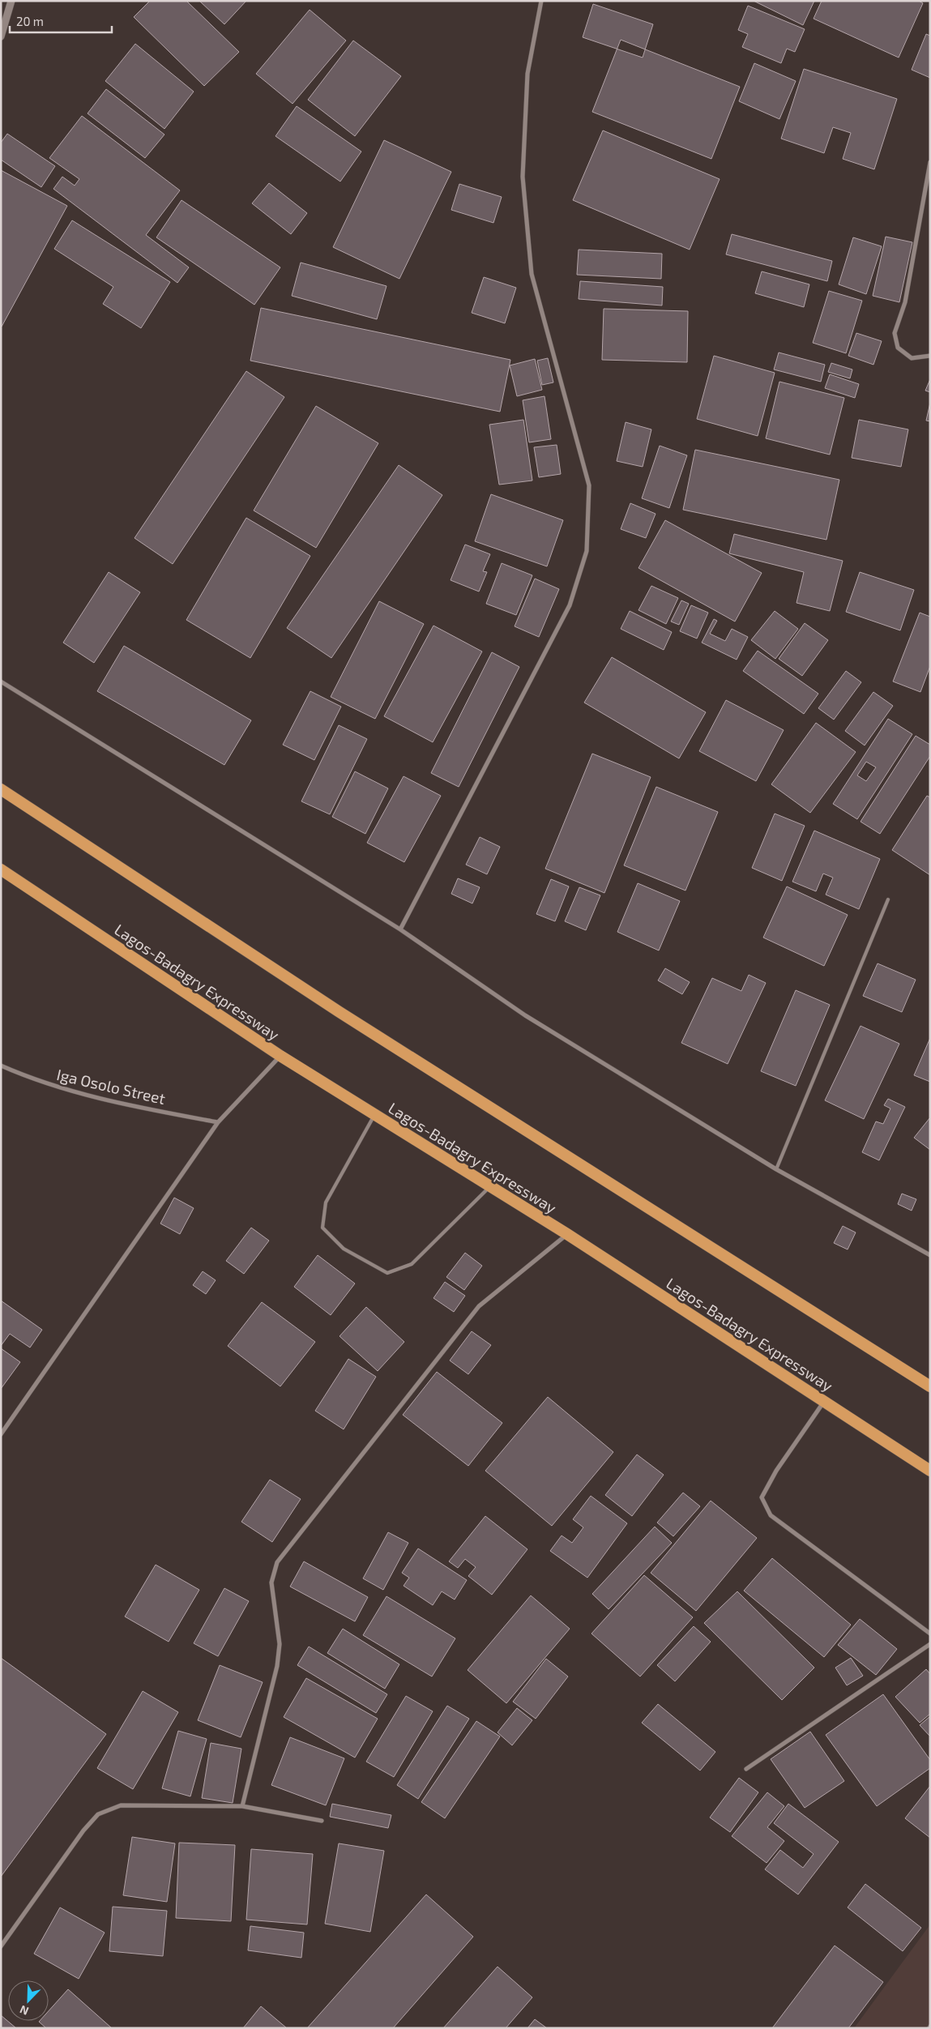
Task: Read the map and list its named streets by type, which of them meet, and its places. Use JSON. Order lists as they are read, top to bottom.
{
  "streets": {
    "highway": ["Lagos-Badagry Expressway"],
    "street": ["Iga Osolo Street"]
  },
  "scale_bar": "20 m",
  "north": "bottom left"
}
